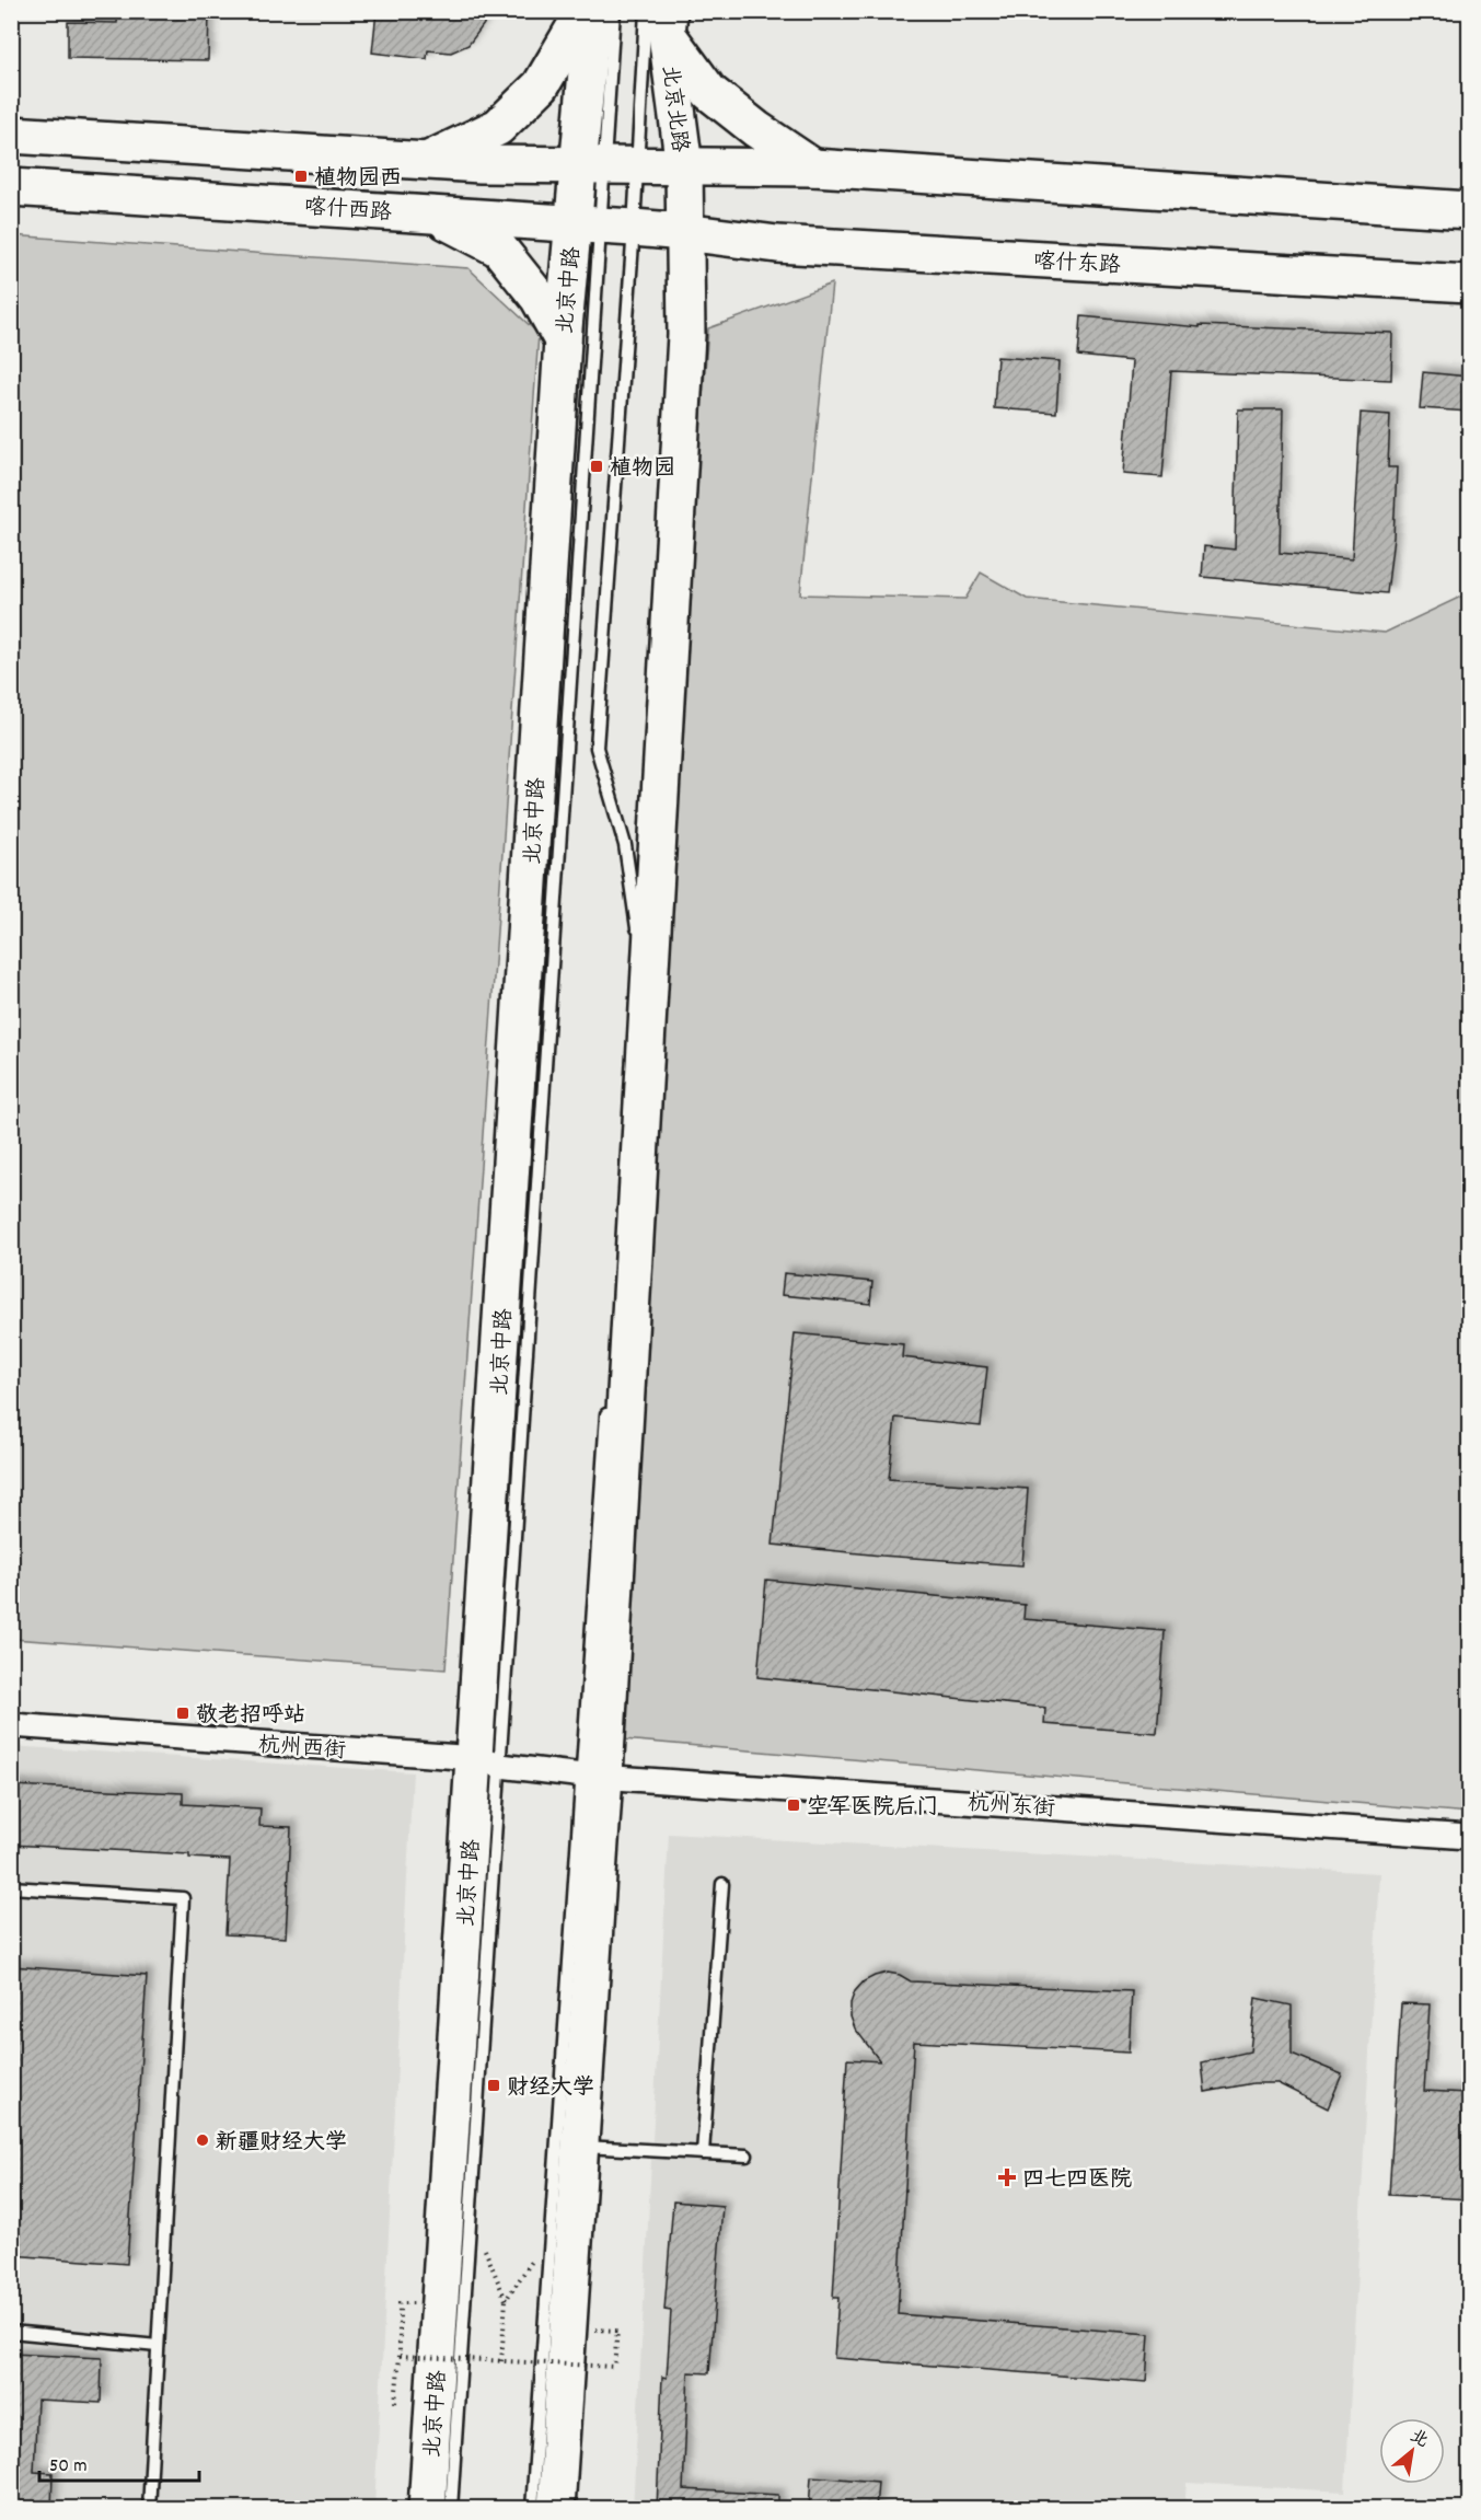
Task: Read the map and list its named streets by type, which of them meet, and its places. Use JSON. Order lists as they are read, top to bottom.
{
  "streets": {
    "main road": [
      "北京北路",
      "喀什西路",
      "喀什东路",
      "北京中路"
    ],
    "street": ["杭州西街", "杭州东街"]
  },
  "crossings": [
    ["北京北路", "喀什西路"],
    ["北京北路", "喀什东路"],
    ["喀什西路", "喀什东路"],
    ["喀什西路", "北京中路"],
    ["北京中路", "杭州西街"],
    ["北京中路", "杭州东街"],
    ["杭州西街", "杭州东街"]
  ],
  "places": {
    "transit": [
      "植物园西",
      "植物园",
      "敬老招呼站",
      "空军医院后门",
      "财经大学"
    ],
    "other": ["新疆财经大学"],
    "health": ["四七四医院"]
  },
  "scale_bar": "50 m",
  "north": "top right"
}
